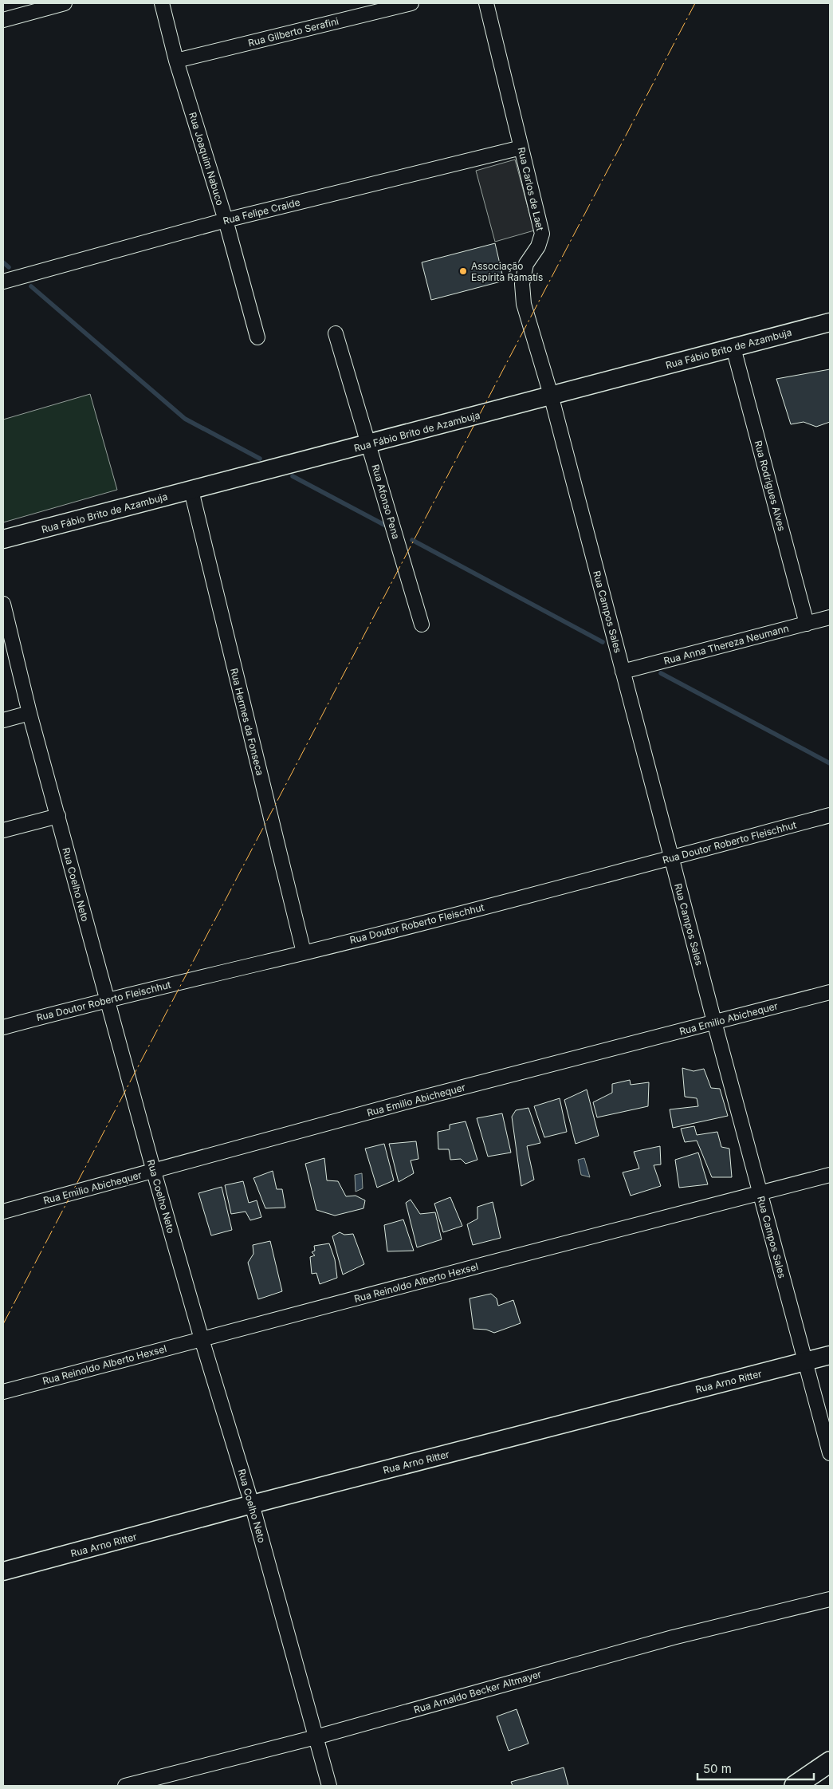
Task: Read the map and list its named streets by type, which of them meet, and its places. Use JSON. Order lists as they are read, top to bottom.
{
  "streets": {
    "street": [
      "Rua Gilberto Serafini",
      "Rua Joaquim Nabuco",
      "Rua Carlos de Laet",
      "Rua Felipe Craide",
      "Rua Fábio Brito de Azambuja",
      "Rua Rodrigues Alves",
      "Rua Afonso Pena",
      "Rua Campos Sales",
      "Rua Anna Thereza Neumann",
      "Rua Hermes da Fonseca",
      "Rua Doutor Roberto Fleischhut",
      "Rua Coelho Neto",
      "Rua Emilio Abichequer",
      "Rua Reinoldo Alberto Hexsel",
      "Rua Arno Ritter",
      "Rua Arnaldo Becker Altmayer"
    ]
  },
  "crossings": [
    ["Rua Gilberto Serafini", "Rua Joaquim Nabuco"],
    ["Rua Joaquim Nabuco", "Rua Felipe Craide"],
    ["Rua Carlos de Laet", "Rua Felipe Craide"],
    ["Rua Carlos de Laet", "Rua Fábio Brito de Azambuja"],
    ["Rua Carlos de Laet", "Rua Campos Sales"],
    ["Rua Fábio Brito de Azambuja", "Rua Rodrigues Alves"],
    ["Rua Fábio Brito de Azambuja", "Rua Afonso Pena"],
    ["Rua Fábio Brito de Azambuja", "Rua Campos Sales"],
    ["Rua Fábio Brito de Azambuja", "Rua Hermes da Fonseca"],
    ["Rua Rodrigues Alves", "Rua Anna Thereza Neumann"],
    ["Rua Campos Sales", "Rua Anna Thereza Neumann"],
    ["Rua Campos Sales", "Rua Doutor Roberto Fleischhut"],
    ["Rua Campos Sales", "Rua Emilio Abichequer"],
    ["Rua Campos Sales", "Rua Reinoldo Alberto Hexsel"],
    ["Rua Campos Sales", "Rua Arno Ritter"],
    ["Rua Hermes da Fonseca", "Rua Doutor Roberto Fleischhut"],
    ["Rua Doutor Roberto Fleischhut", "Rua Coelho Neto"],
    ["Rua Coelho Neto", "Rua Emilio Abichequer"],
    ["Rua Coelho Neto", "Rua Reinoldo Alberto Hexsel"],
    ["Rua Coelho Neto", "Rua Arno Ritter"],
    ["Rua Coelho Neto", "Rua Arnaldo Becker Altmayer"]
  ],
  "places": ["Associação Espírita Ramatís"],
  "scale_bar": "50 m"
}
